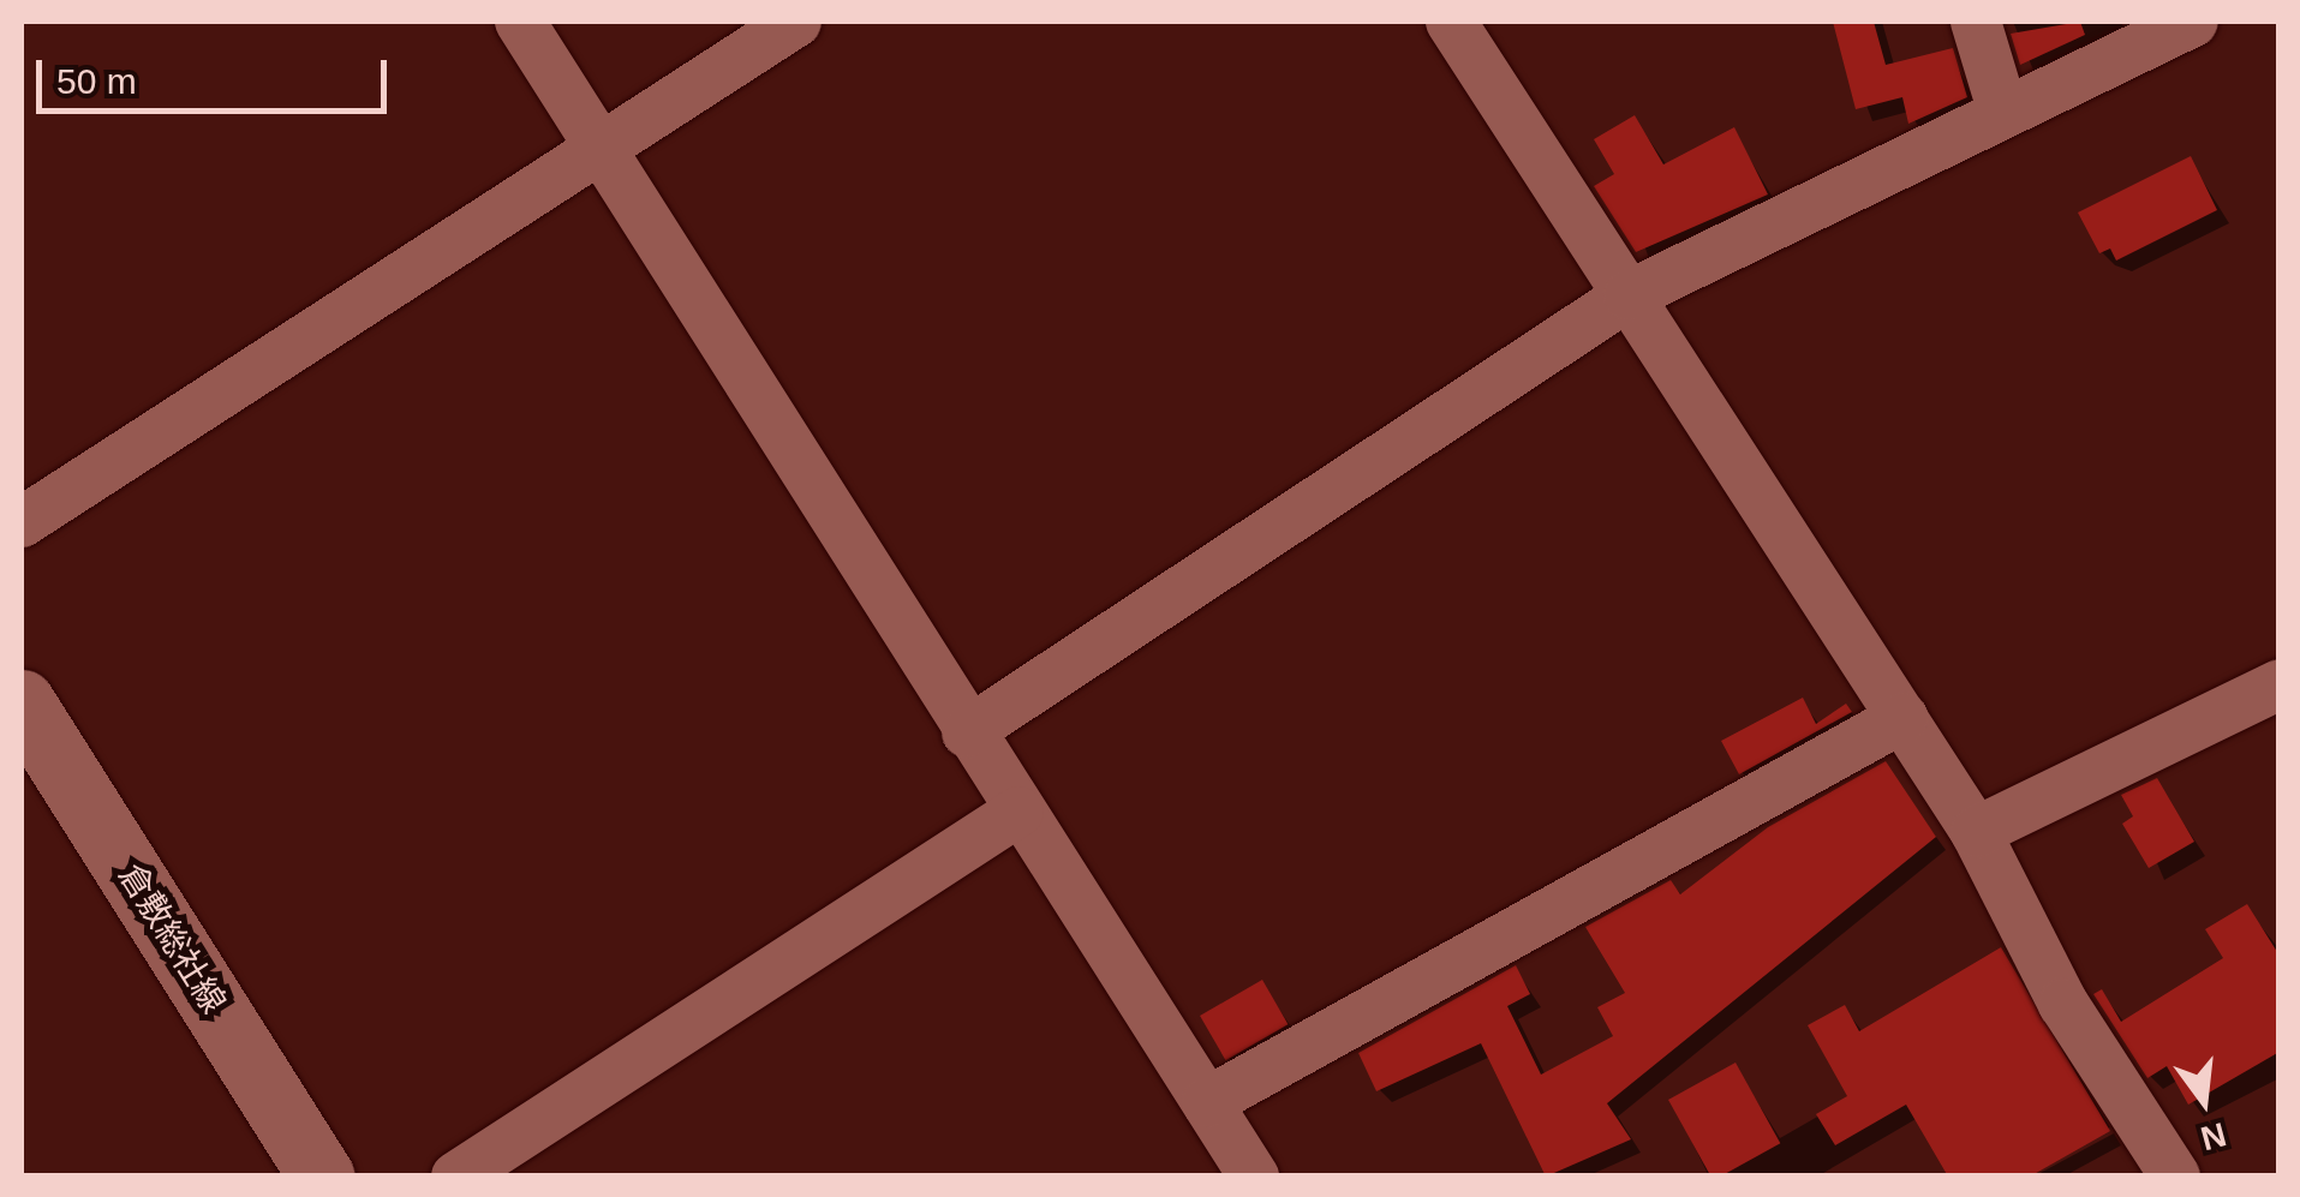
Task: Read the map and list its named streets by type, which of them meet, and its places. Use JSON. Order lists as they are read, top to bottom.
{
  "streets": {
    "main road": ["倉敷総社線"]
  },
  "scale_bar": "50 m",
  "north": "bottom"
}
